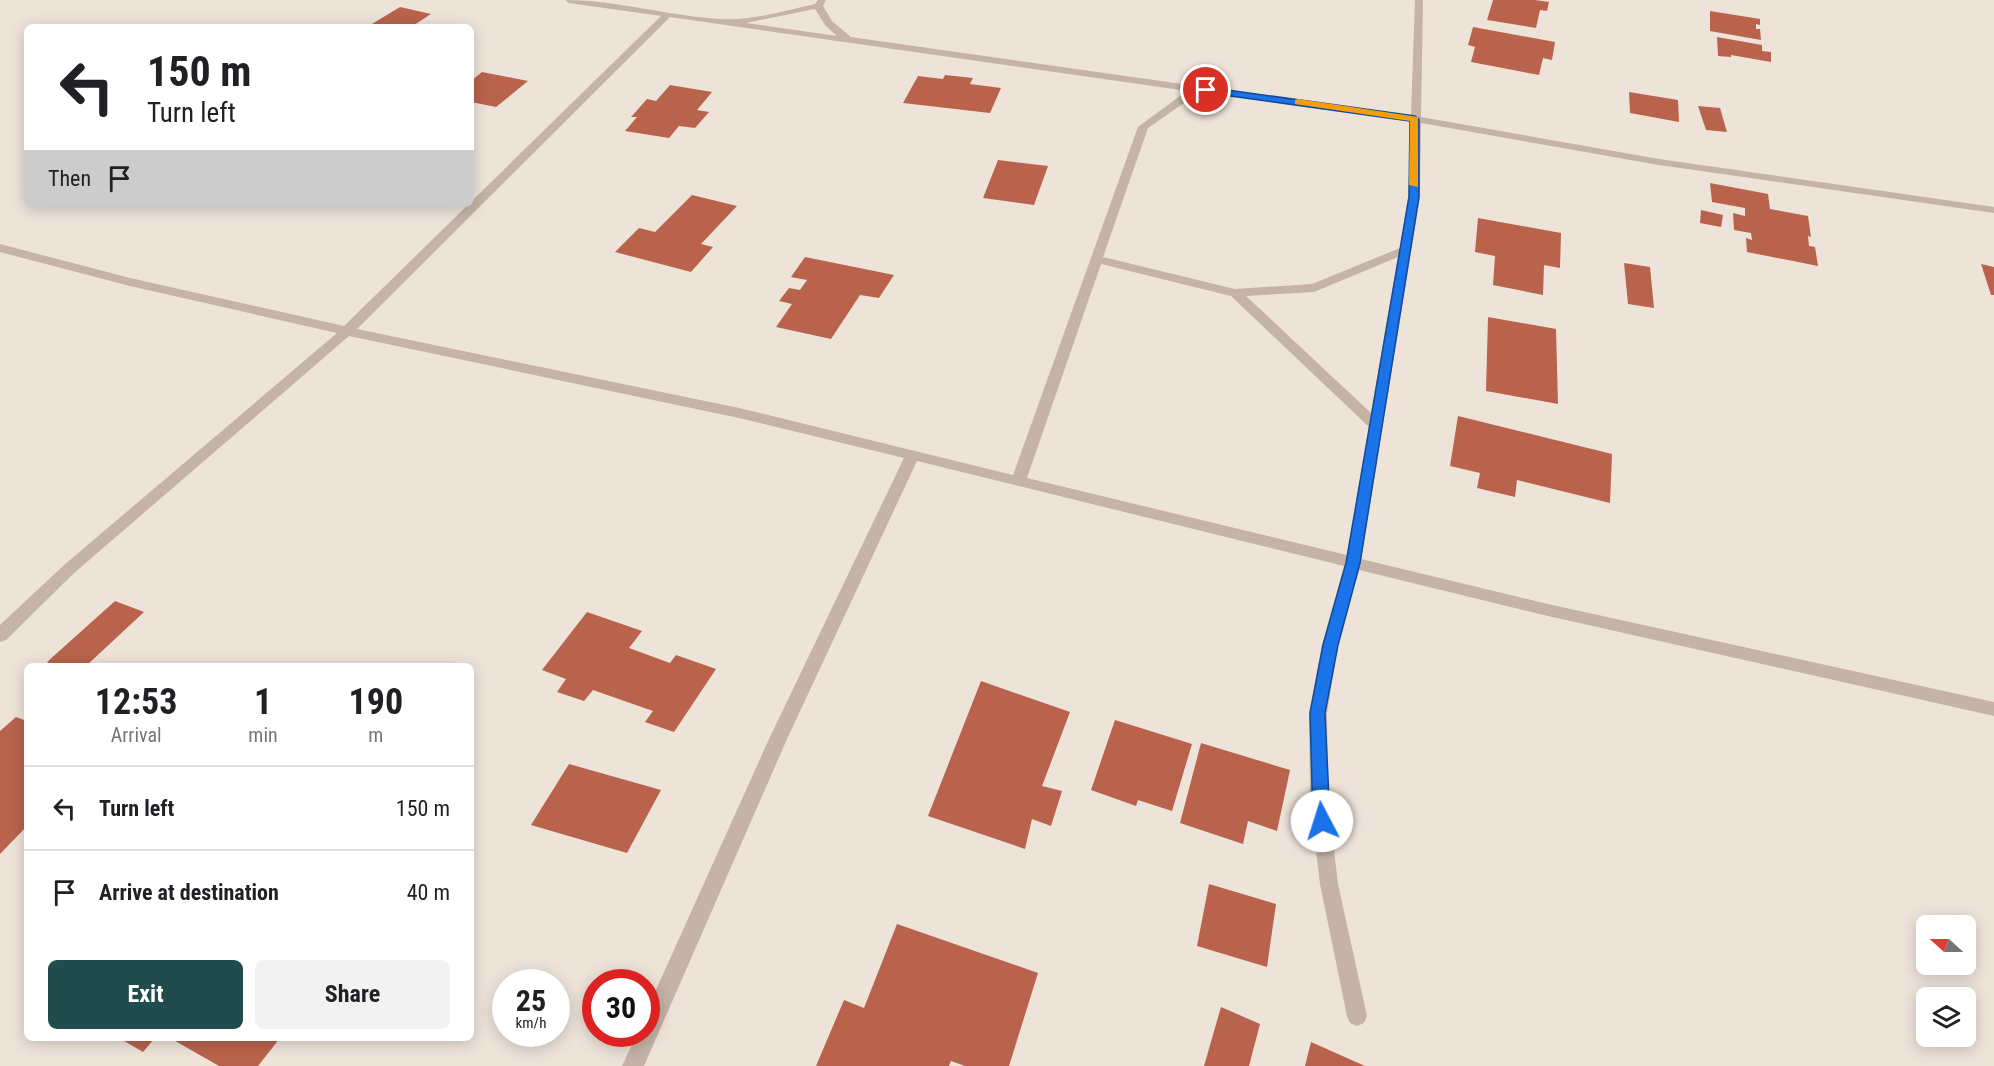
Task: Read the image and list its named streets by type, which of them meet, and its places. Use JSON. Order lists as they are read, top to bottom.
{
  "north": "left",
  "page": {
    "turn": ["150 m", "Turn left"],
    "then": "Then",
    "eta": [
      "12:53",
      "Arrival",
      "1",
      "min",
      "190",
      "m"
    ],
    "list": [
      {
        "name": "Turn left",
        "value": "150 m"
      },
      {
        "name": "Arrive at destination",
        "value": "40 m"
      }
    ],
    "buttons": ["Exit", "Share"],
    "speed": "25 km/h",
    "limit": "30"
  }
}
